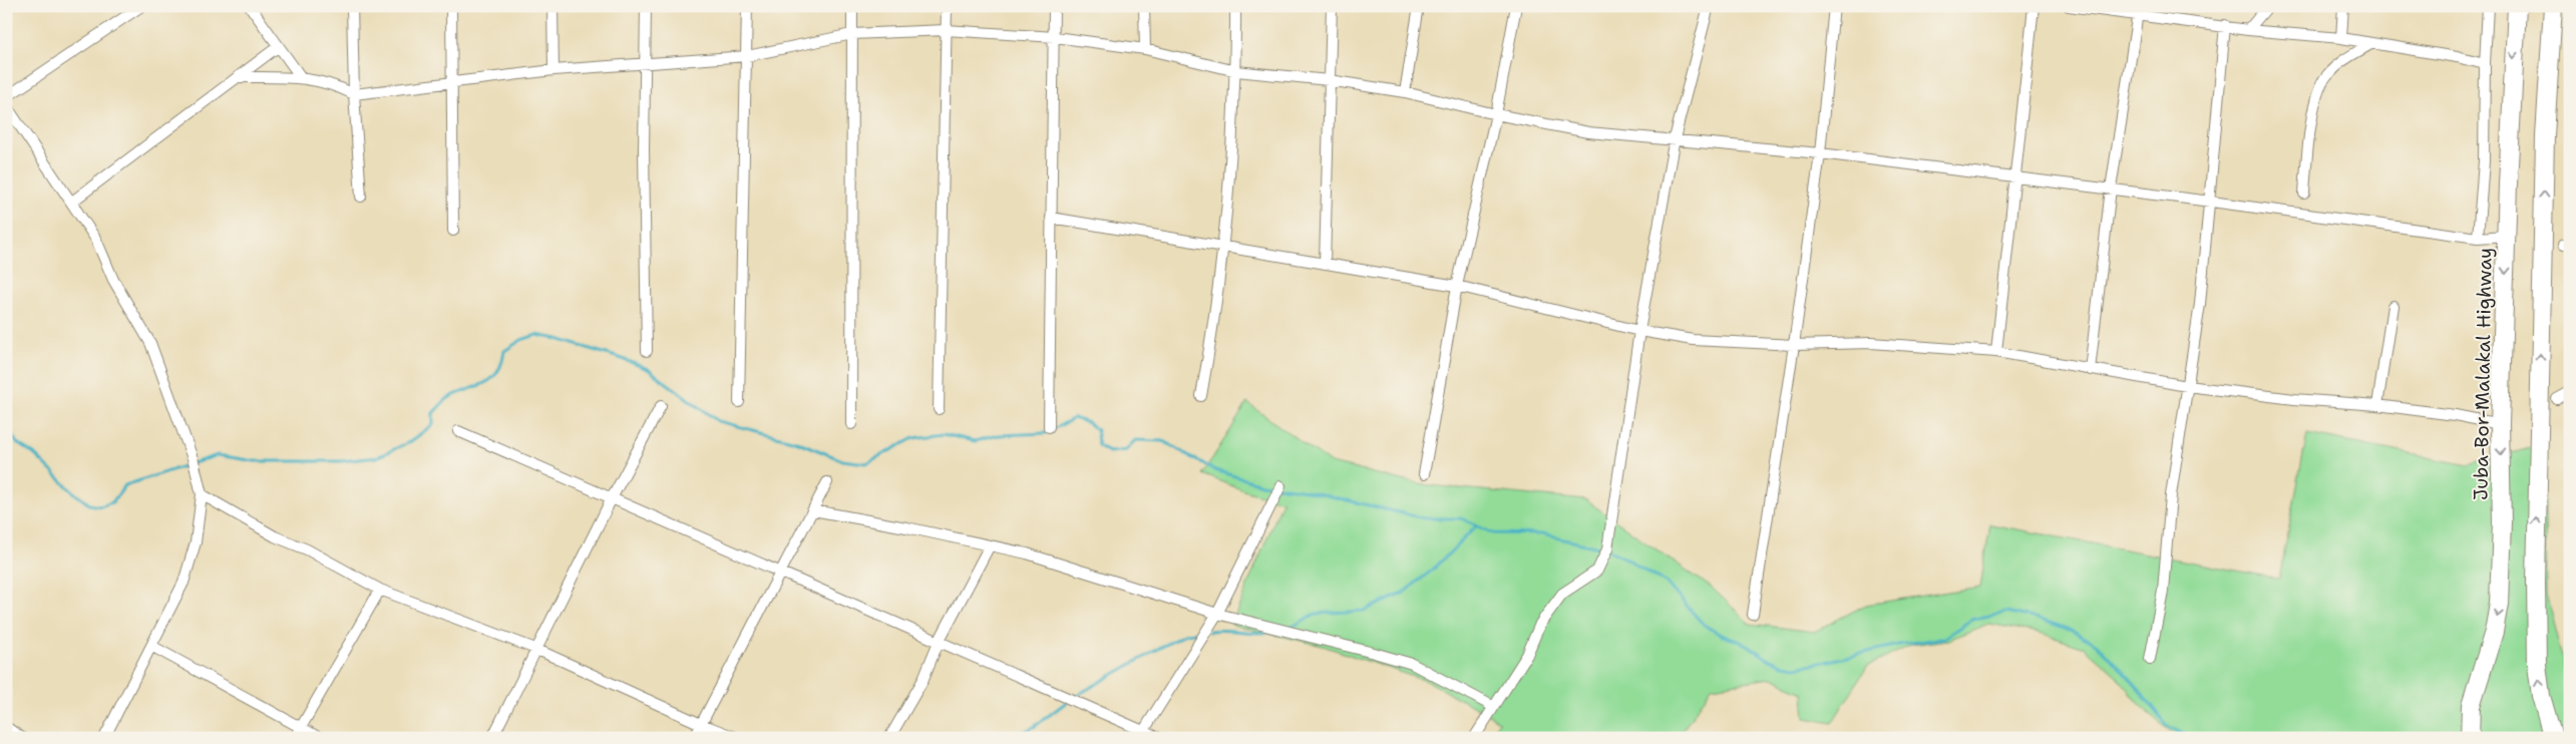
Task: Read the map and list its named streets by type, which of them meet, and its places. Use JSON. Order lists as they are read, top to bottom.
{
  "streets": {
    "highway": ["Juba-Bor-Malakal Highway"]
  }
}
